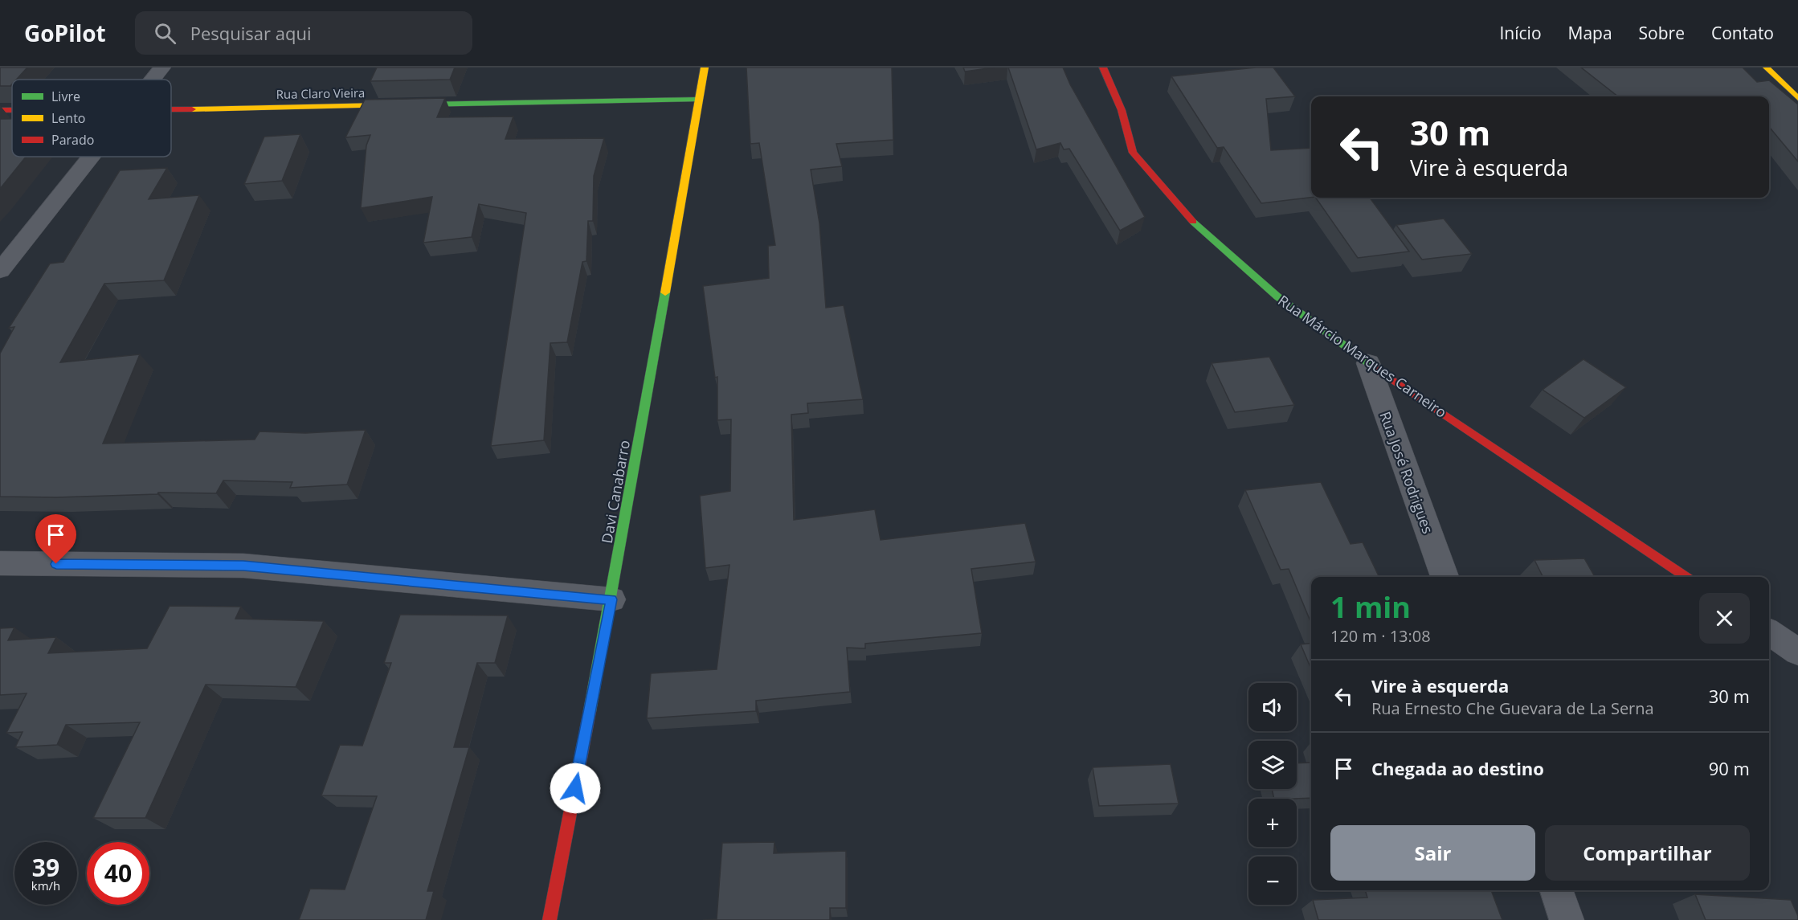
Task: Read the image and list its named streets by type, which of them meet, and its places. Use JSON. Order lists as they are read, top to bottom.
{
  "streets": {
    "street": [
      "Rua Claro Vieira",
      "Rua Márcio Marques Carneiro",
      "Rua José Rodrigues",
      "Davi Canabarro"
    ]
  },
  "crossings": [
    ["Rua Claro Vieira", "Davi Canabarro"],
    ["Rua Márcio Marques Carneiro", "Rua José Rodrigues"]
  ],
  "legend": ["Livre", "Lento", "Parado"],
  "page": {
    "header": "GoPilot",
    "search": "Pesquisar aqui",
    "nav": [
      "Início",
      "Mapa",
      "Sobre",
      "Contato"
    ],
    "turn": ["30 m", "Vire à esquerda"],
    "heading": ["1 min", "120 m · 13:08"],
    "list": [
      {
        "name": "Vire à esquerda",
        "note": "Rua Ernesto Che Guevara de La Serna",
        "value": "30 m"
      },
      {
        "name": "Chegada ao destino",
        "value": "90 m"
      }
    ],
    "map_buttons": ["+", "−"],
    "buttons": ["Sair", "Compartilhar"],
    "speed": "39 km/h",
    "limit": "40"
  }
}
